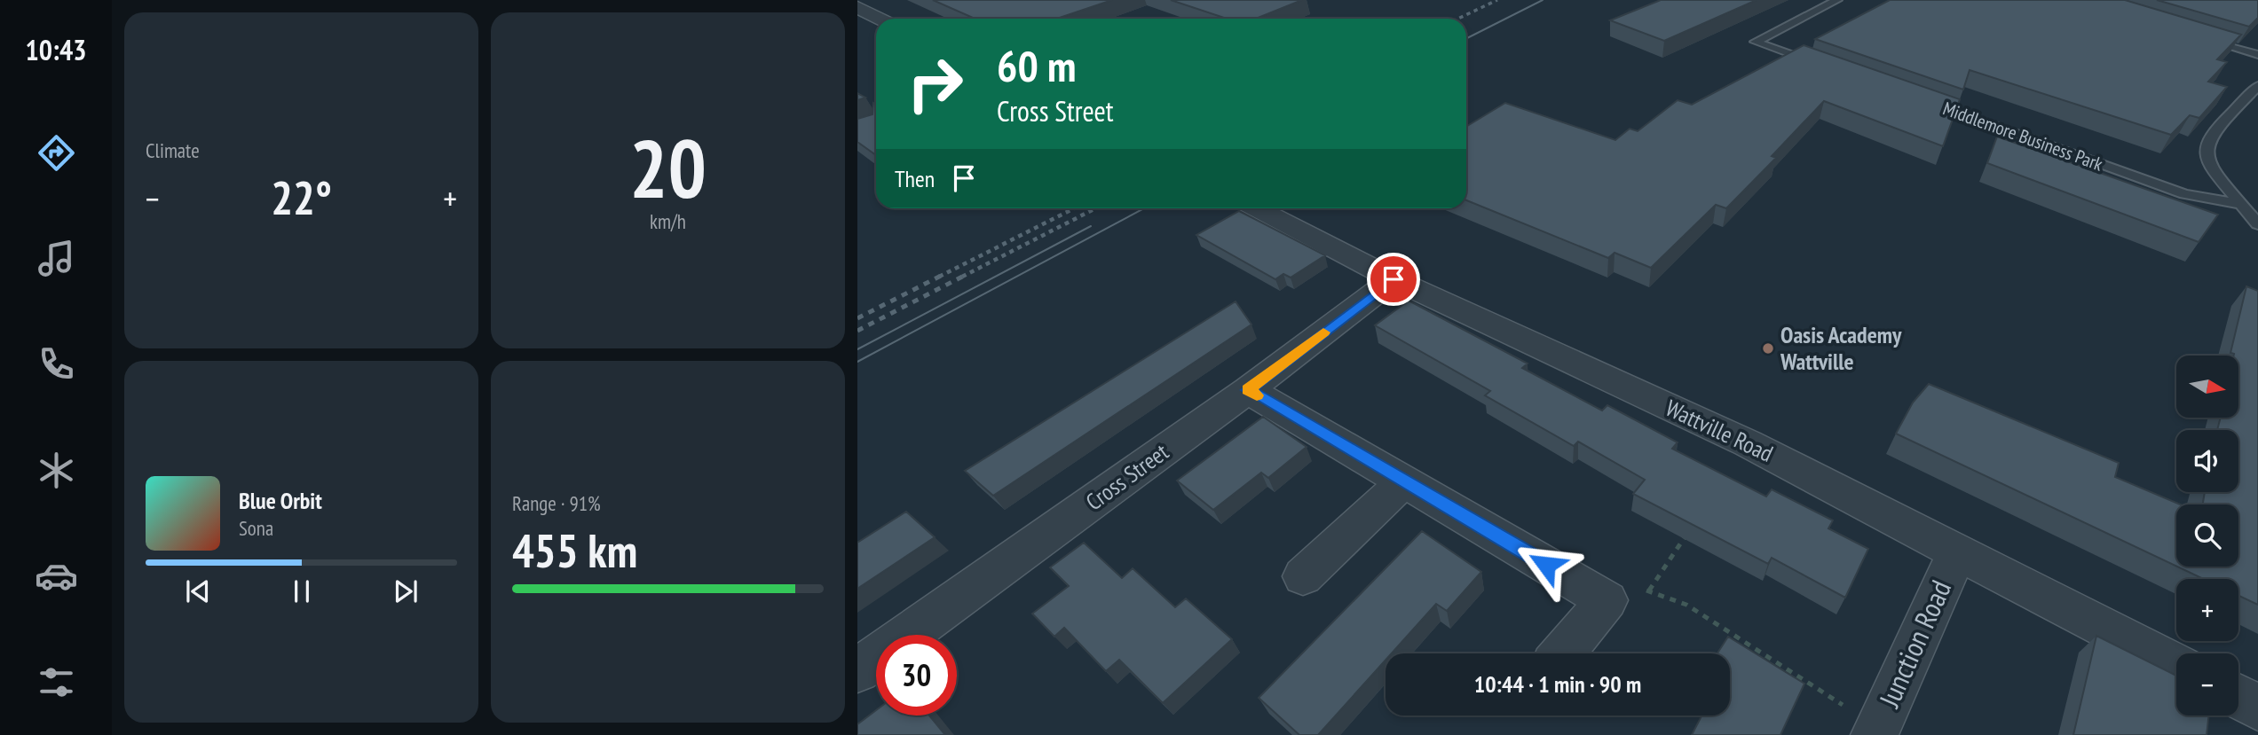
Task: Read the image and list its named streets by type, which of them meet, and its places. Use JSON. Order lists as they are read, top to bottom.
{
  "streets": {
    "street": ["Wattville Road", "Cross Street", "Junction Road"],
    "lane": ["Middlemore Business Park"]
  },
  "crossings": [
    ["Wattville Road", "Cross Street"],
    ["Wattville Road", "Junction Road"]
  ],
  "places": ["Oasis Academy Wattville"],
  "north": "right",
  "page": {
    "tabs": "10:43",
    "tile": [
      "Climate",
      ["20", "km/h"],
      ["Range · 91%", "455 km"]
    ],
    "turn": ["60 m", "Cross Street"],
    "then": "Then",
    "heat": ["−", "22°", "+"],
    "map_buttons": ["+", "−"],
    "song": ["Blue Orbit", "Sona"],
    "limit": "30",
    "trip": "10:44 · 1 min · 90 m"
  }
}
